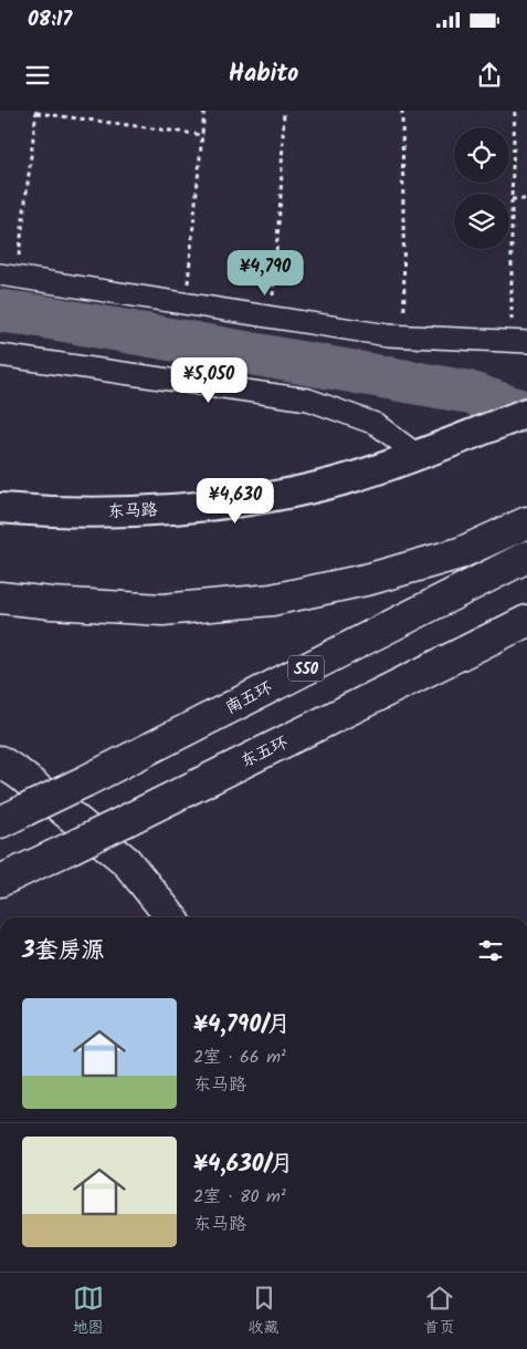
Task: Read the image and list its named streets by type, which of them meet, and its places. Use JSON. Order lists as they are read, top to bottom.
{
  "streets": {
    "highway": ["S50", "南五环", "东五环"],
    "main road": ["东马路"]
  },
  "page": {
    "status": "08:17",
    "header": "Habito",
    "price": ["¥4,790", "¥5,050", "¥4,630"],
    "heading": "3套房源",
    "list": [
      {
        "name": "¥4,790/月",
        "note": "2室 · 66 m² · 东马路"
      },
      {
        "name": "¥4,630/月",
        "note": "2室 · 80 m² · 东马路"
      }
    ],
    "tabs": ["地图", "收藏", "首页"]
  }
}
